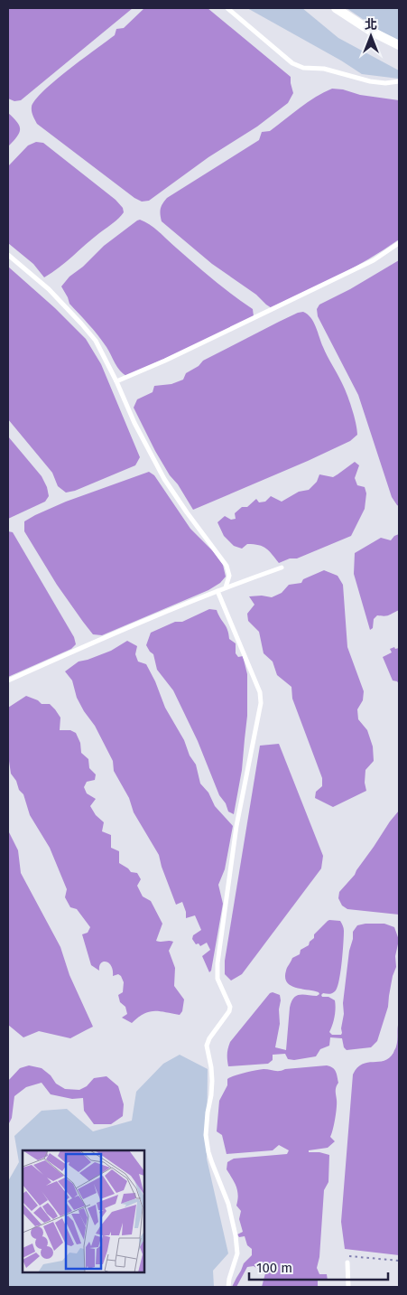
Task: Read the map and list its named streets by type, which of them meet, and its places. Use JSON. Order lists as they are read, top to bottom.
{
  "scale_bar": "100 m",
  "north": "top"
}
